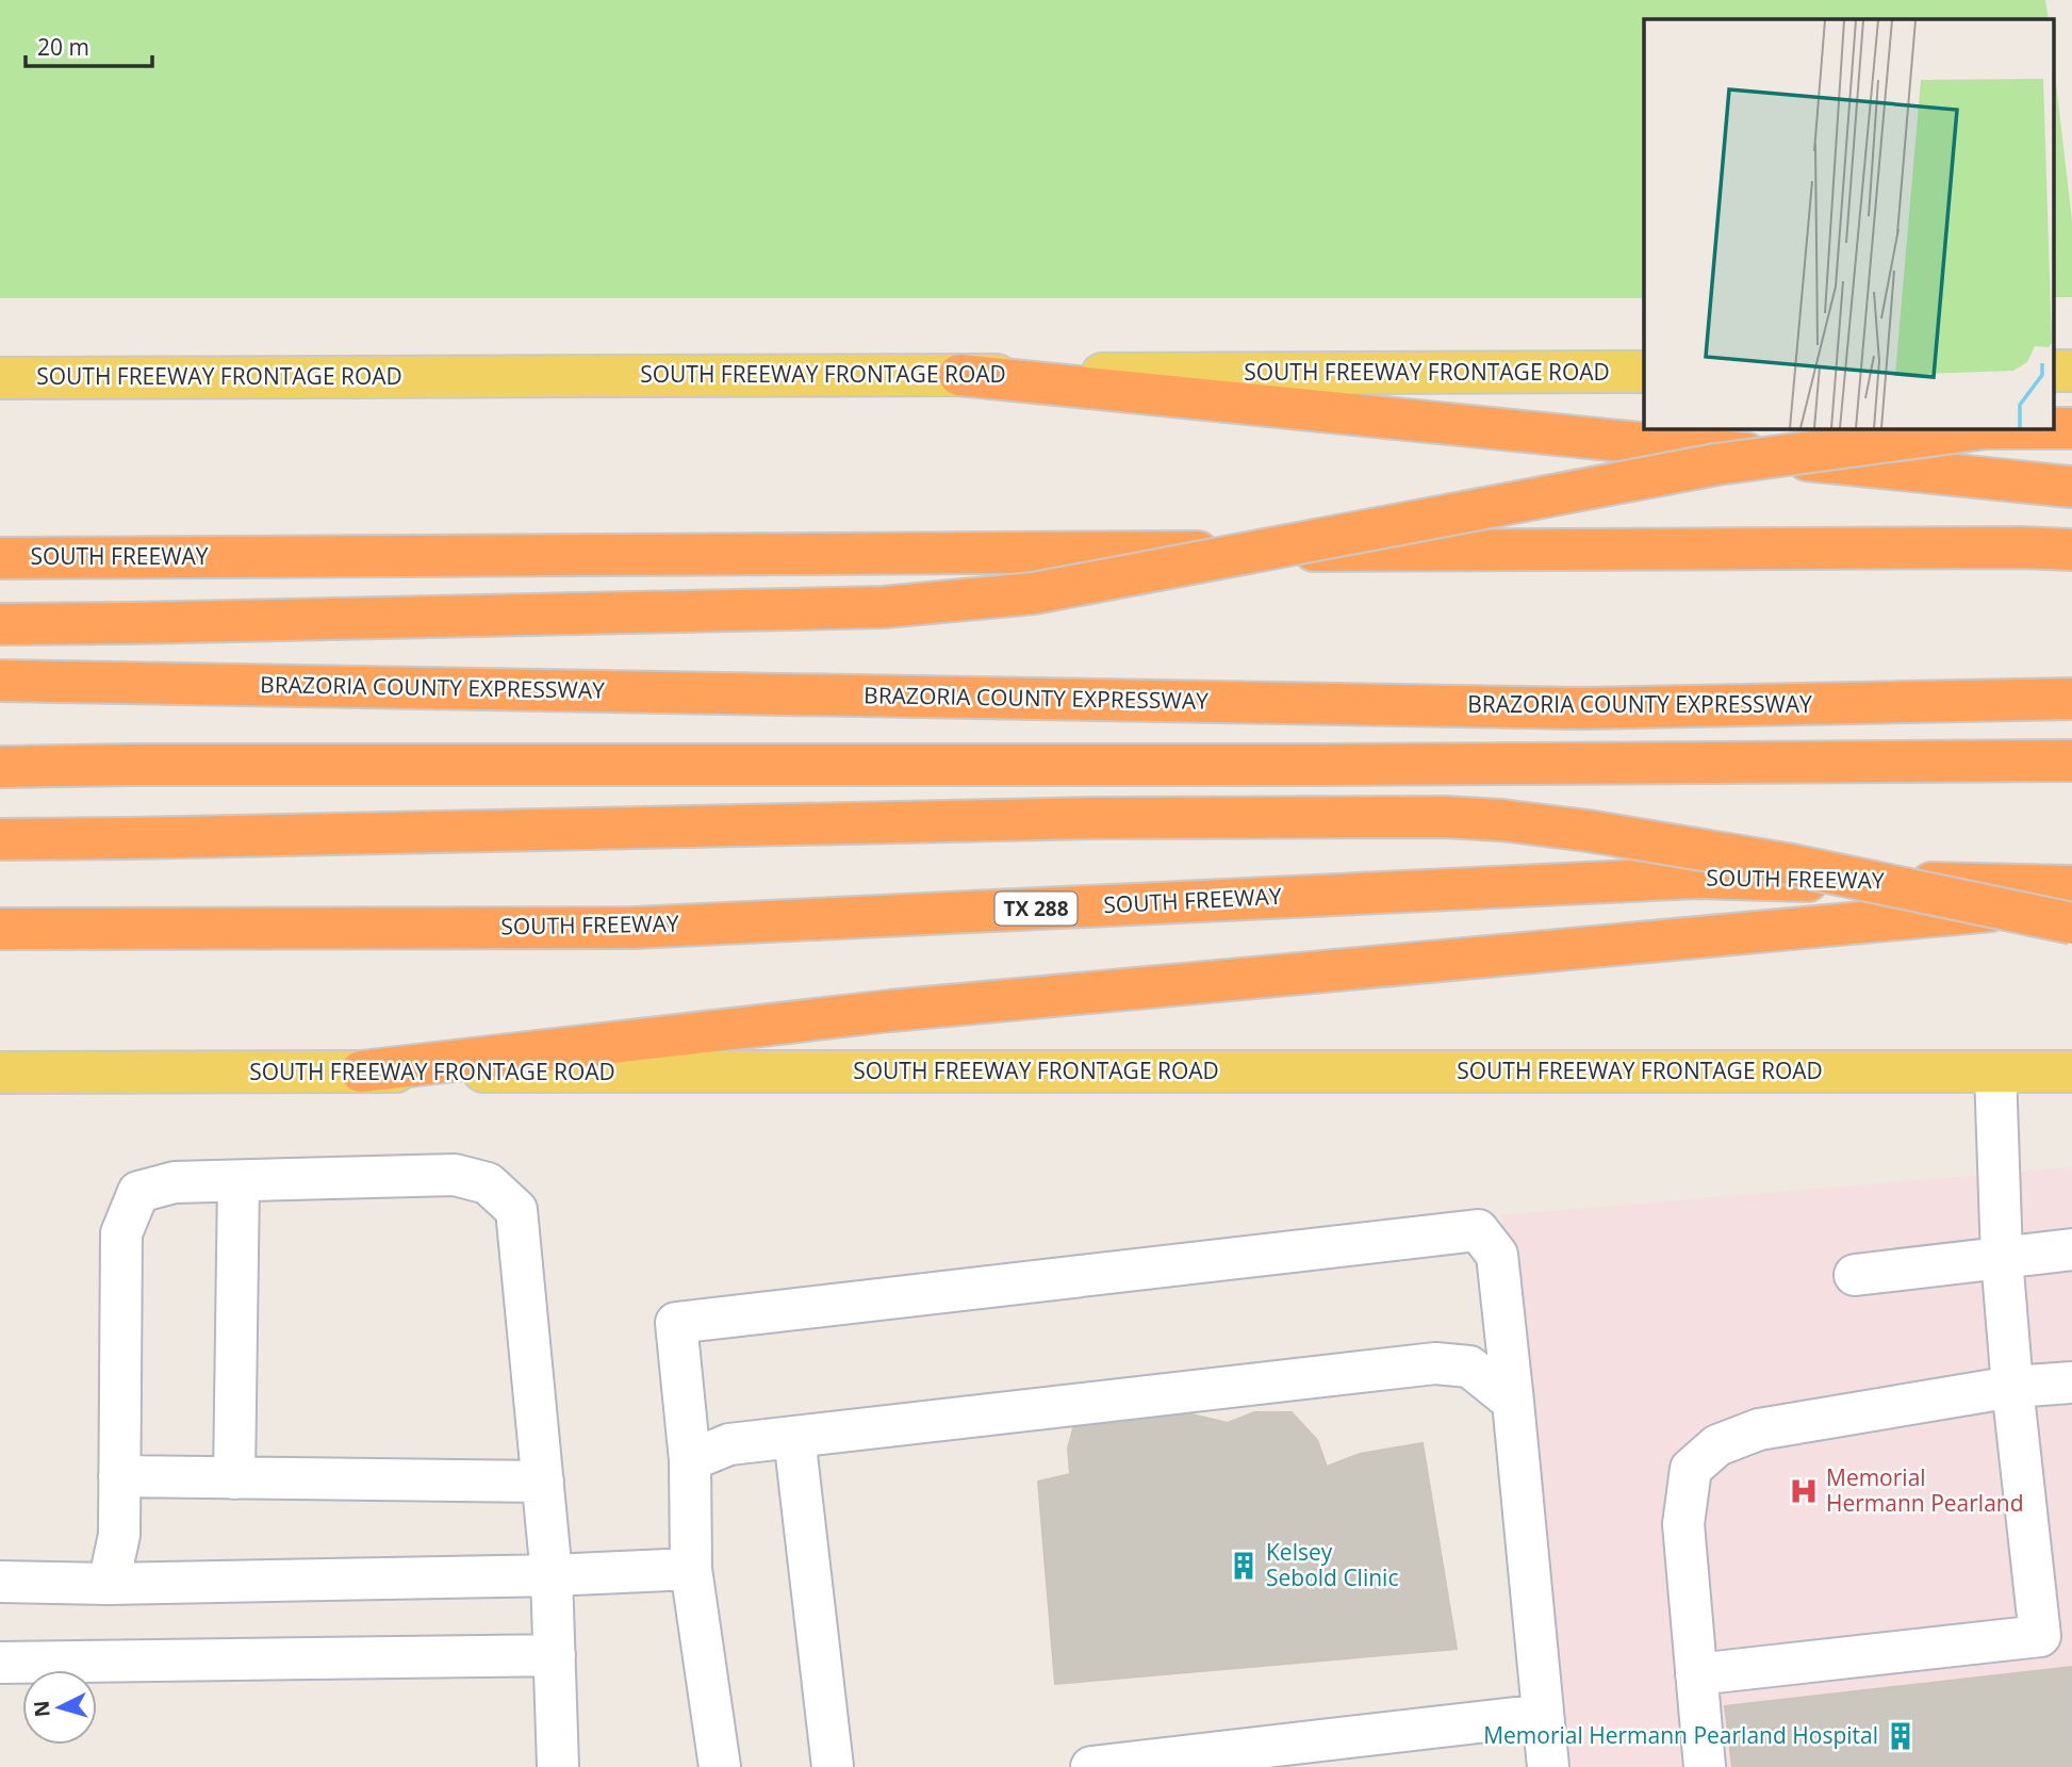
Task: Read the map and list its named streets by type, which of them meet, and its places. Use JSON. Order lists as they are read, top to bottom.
{
  "streets": {
    "highway": ["SOUTH FREEWAY", "BRAZORIA COUNTY EXPRESSWAY", "TX 288"],
    "main road": ["SOUTH FREEWAY FRONTAGE ROAD"]
  },
  "places": {
    "hospital": ["Memorial Hermann Pearland"],
    "building": ["Kelsey Sebold Clinic", "Memorial Hermann Pearland Hospital"]
  },
  "scale_bar": "20 m",
  "north": "left"
}
